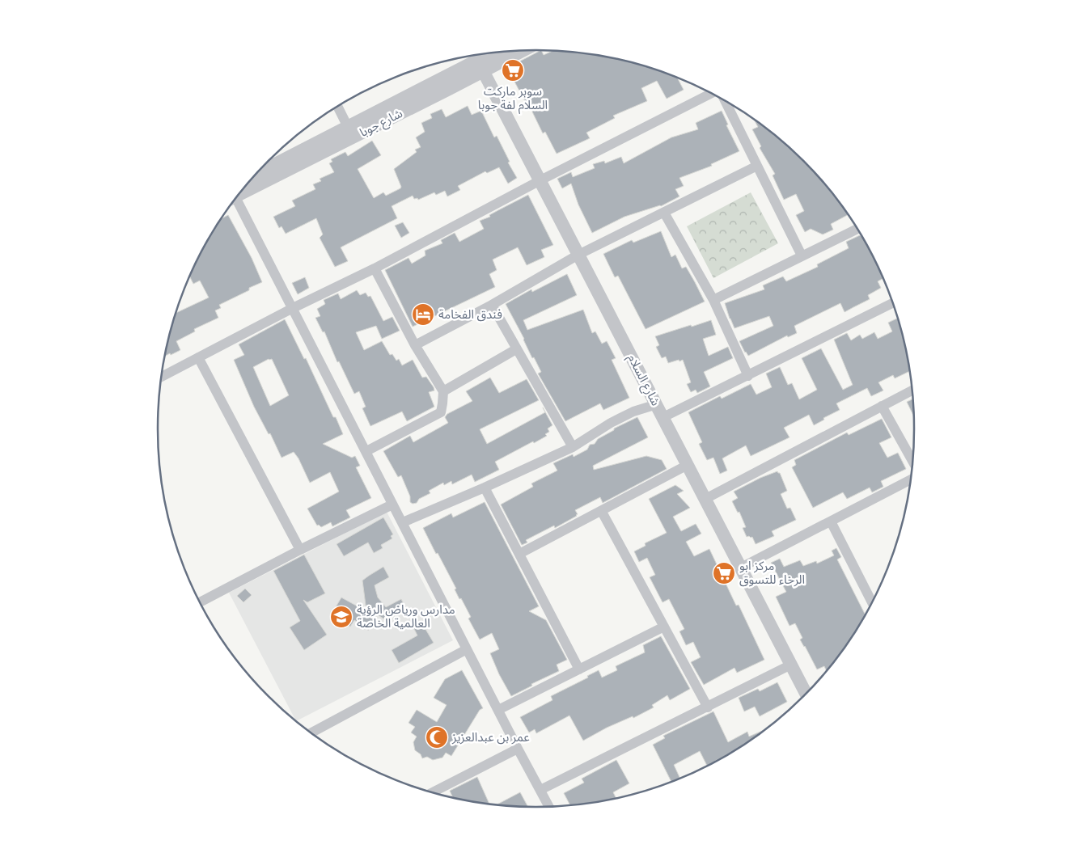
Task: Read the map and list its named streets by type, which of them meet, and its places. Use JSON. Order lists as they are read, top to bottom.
{
  "streets": {
    "street": ["شارع جوبا", "شارع السلام"]
  },
  "crossings": [
    ["شارع جوبا", "شارع السلام"]
  ],
  "places": {
    "supermarket": ["سوبر ماركت السلام لفة جوبا", "مركز ابو الرخاء للتسوق"],
    "hotel": ["فندق الفخامة"],
    "school or university": ["مدارس ورياض الرؤية العالمية الخاصة"],
    "mosque": ["عمر بن عبدالعزيز"]
  }
}
